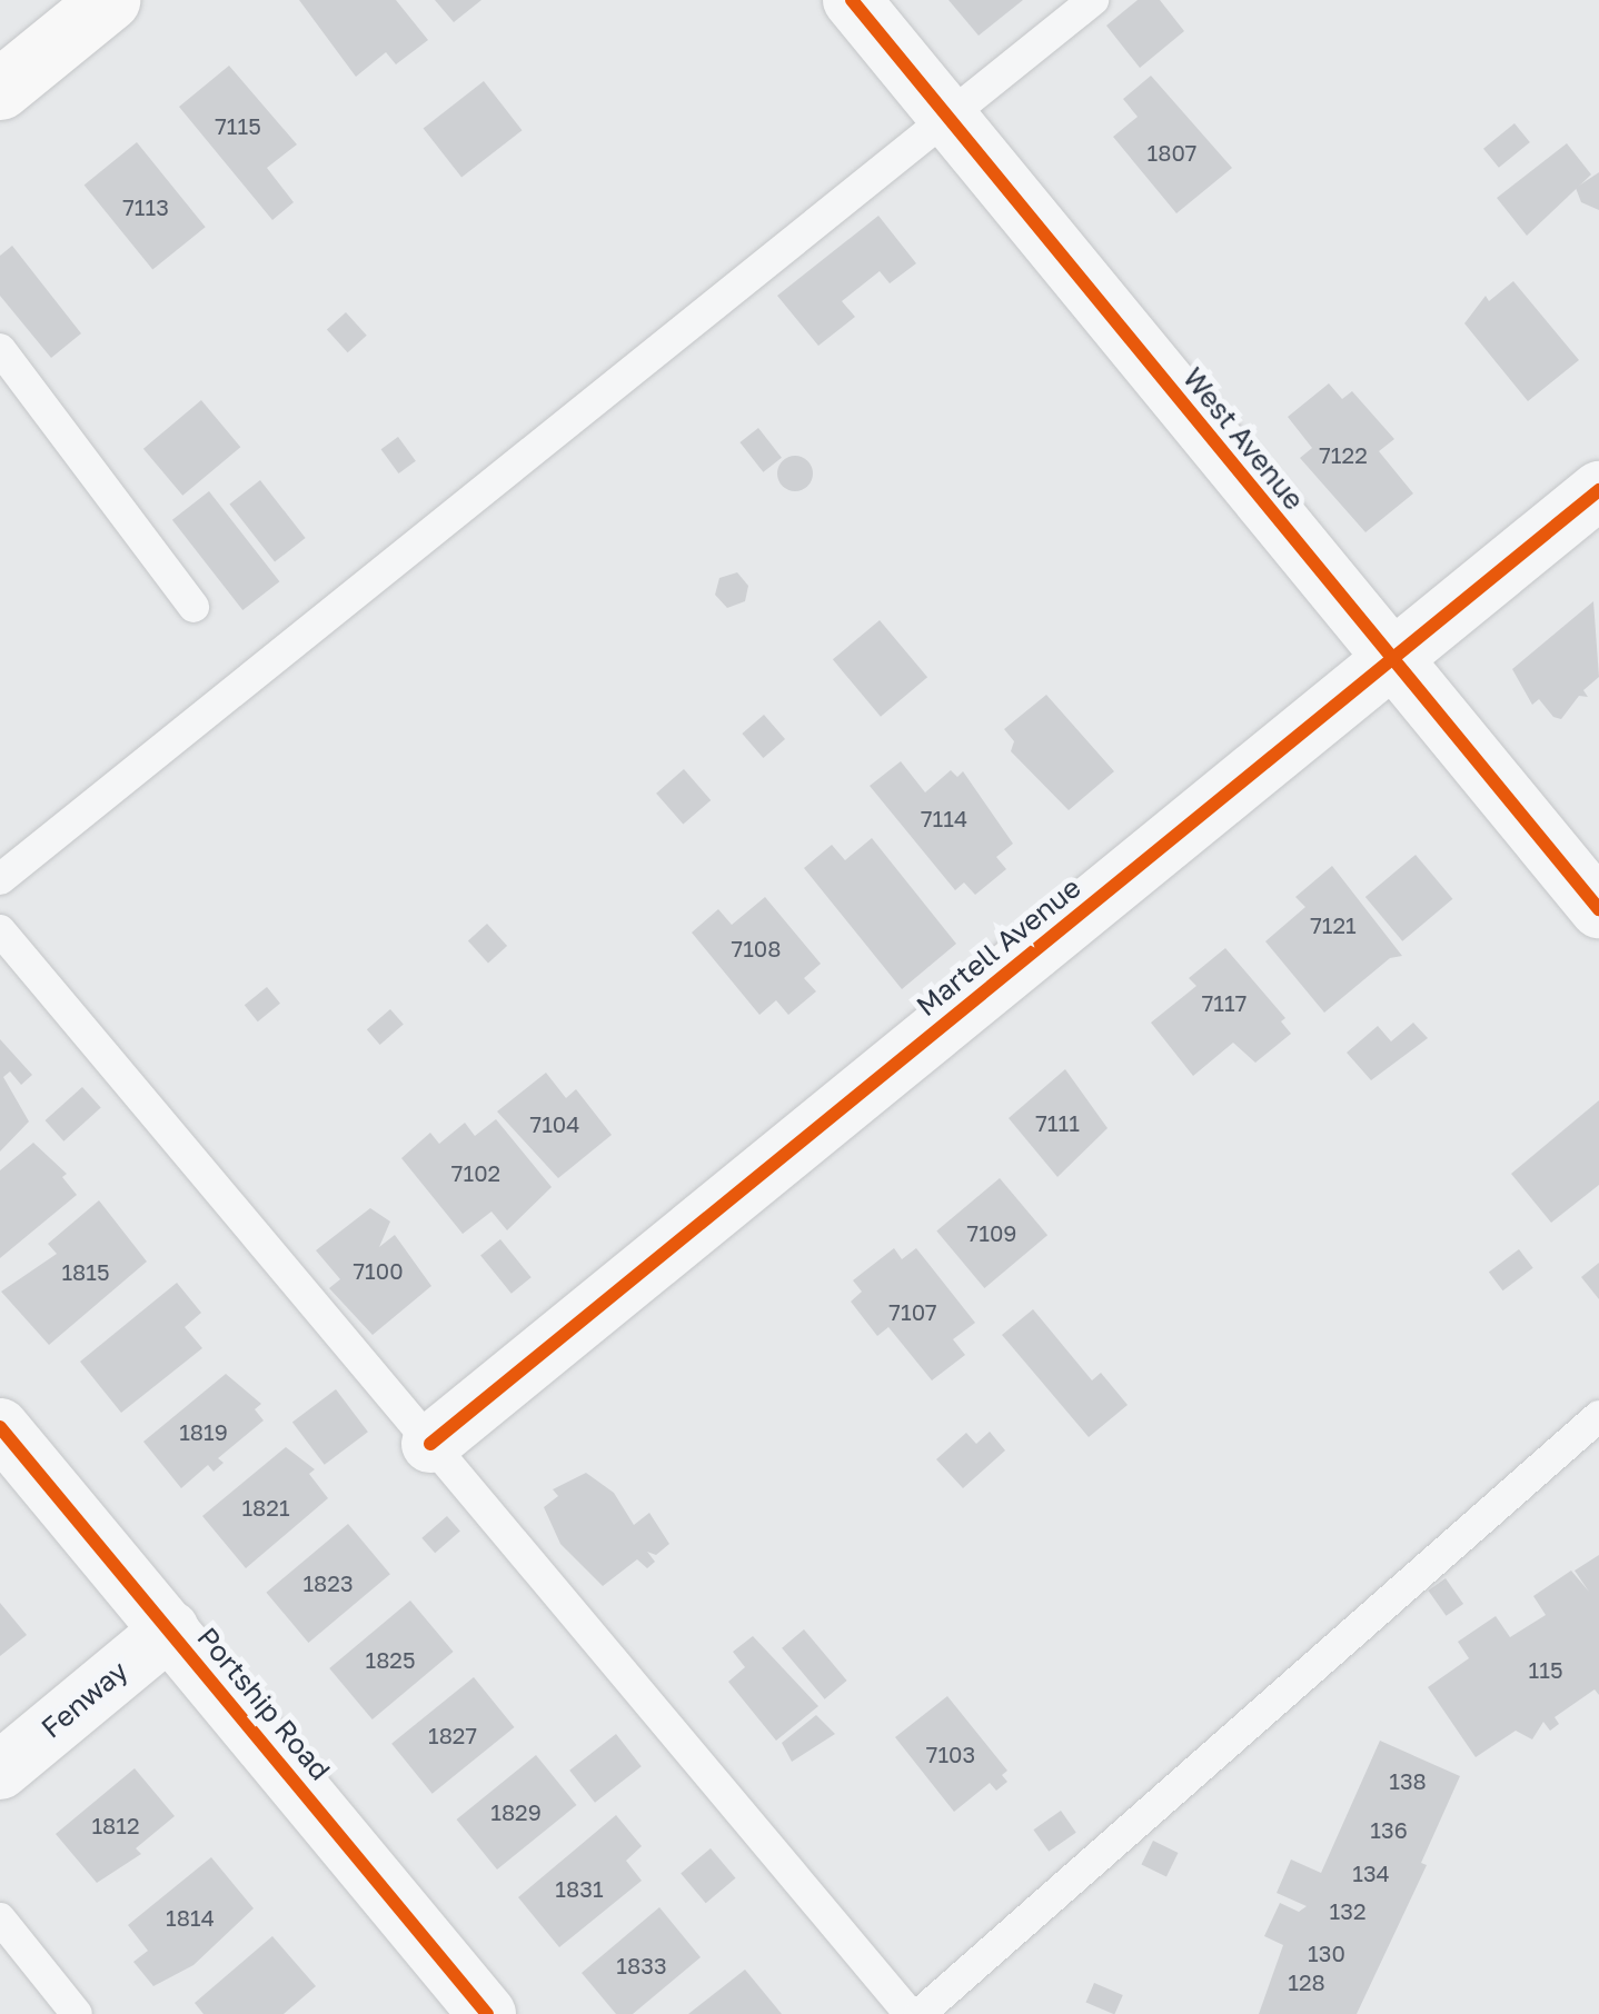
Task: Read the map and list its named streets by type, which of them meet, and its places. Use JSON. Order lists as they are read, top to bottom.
{
  "streets": {
    "street": [
      "West Avenue",
      "Martell Avenue",
      "Fenway",
      "Portship Road"
    ]
  },
  "crossings": [
    ["West Avenue", "Martell Avenue"],
    ["Fenway", "Portship Road"]
  ],
  "house_numbers": [
    "7115",
    "1807",
    "7113",
    "7122",
    "7114",
    "7121",
    "7108",
    "7117",
    "7111",
    "7104",
    "7102",
    "7109",
    "7100",
    "1815",
    "7107",
    "1819",
    "1821",
    "1823",
    "1825",
    "115",
    "1827",
    "7103",
    "138",
    "1829",
    "1812",
    "136",
    "134",
    "1831",
    "132",
    "1814",
    "130",
    "1833",
    "128"
  ]
}
